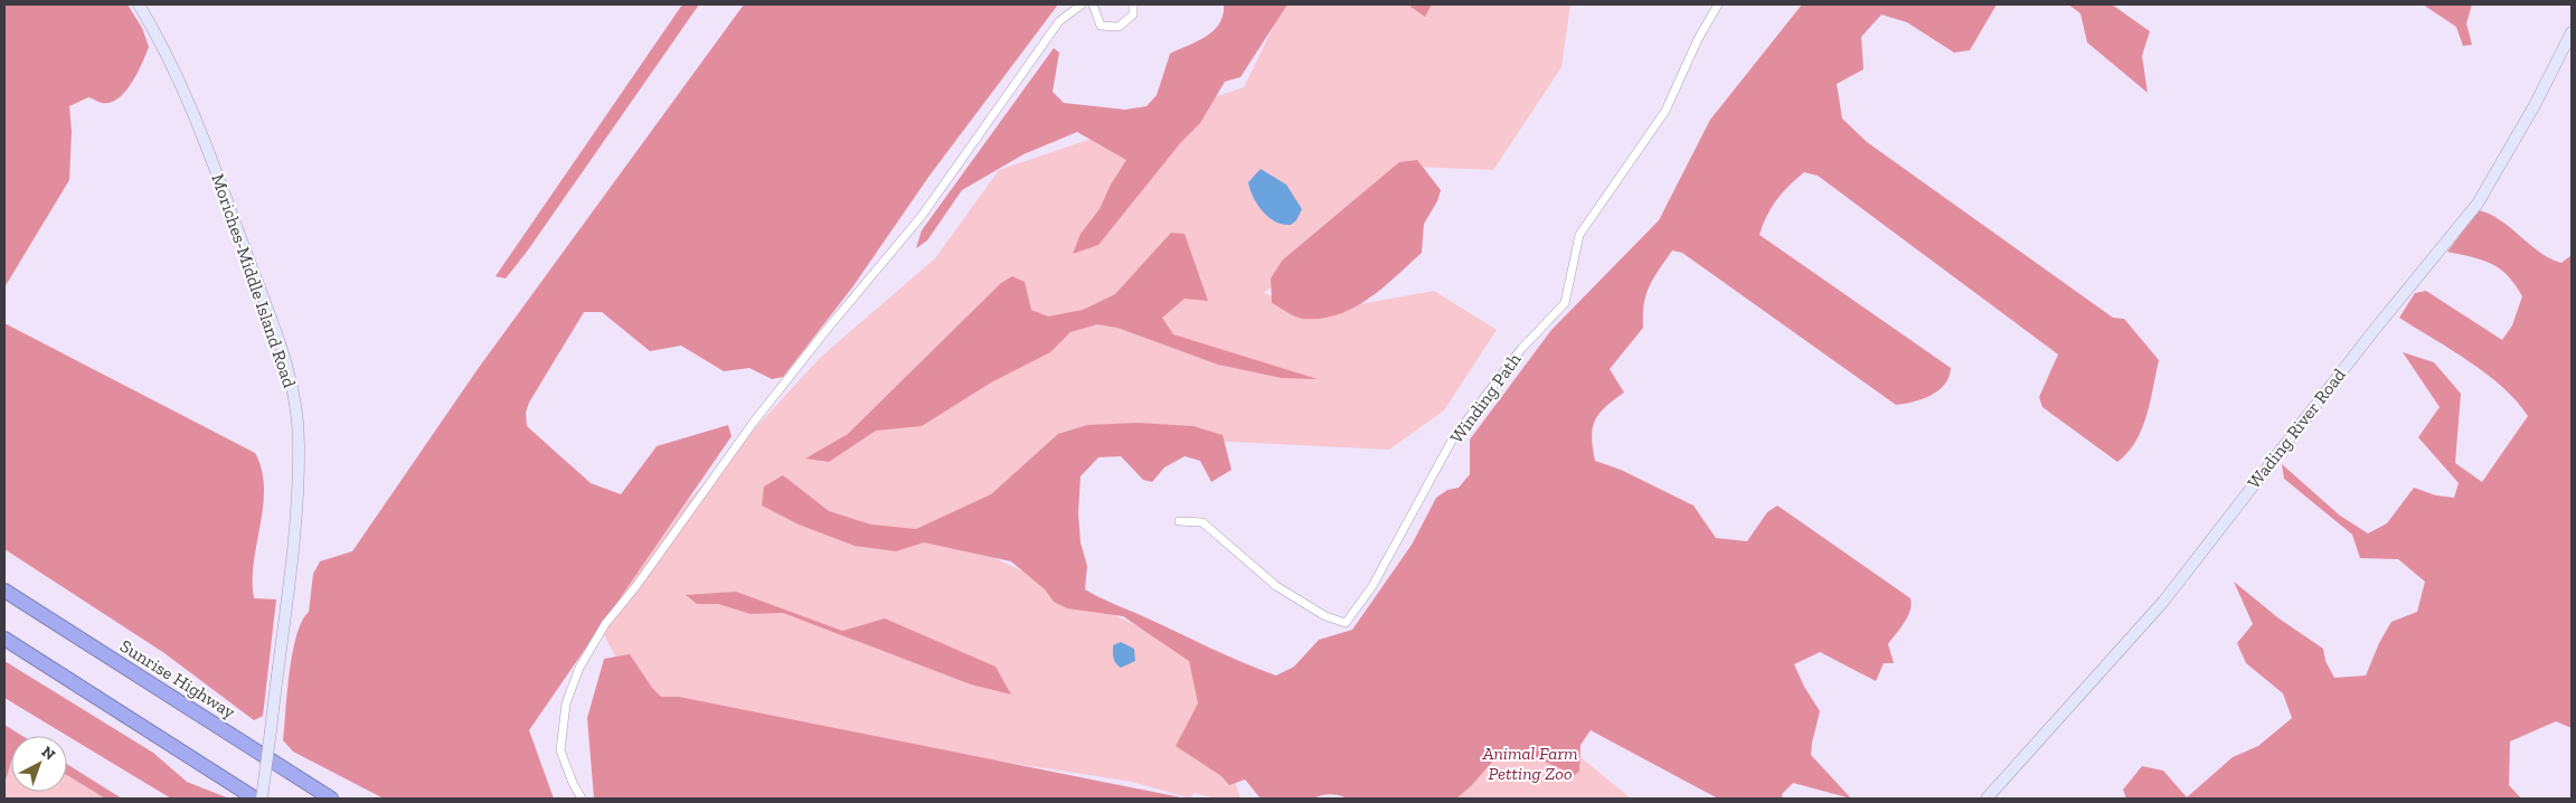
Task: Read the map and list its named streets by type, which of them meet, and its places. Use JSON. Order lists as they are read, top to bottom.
{
  "streets": {
    "highway": ["Sunrise Highway"],
    "main road": ["Moriches-Middle Island Road", "Wading River Road"],
    "street": ["Winding Path"]
  },
  "parks": ["Animal Farm Petting Zoo"],
  "north": "top right"
}
